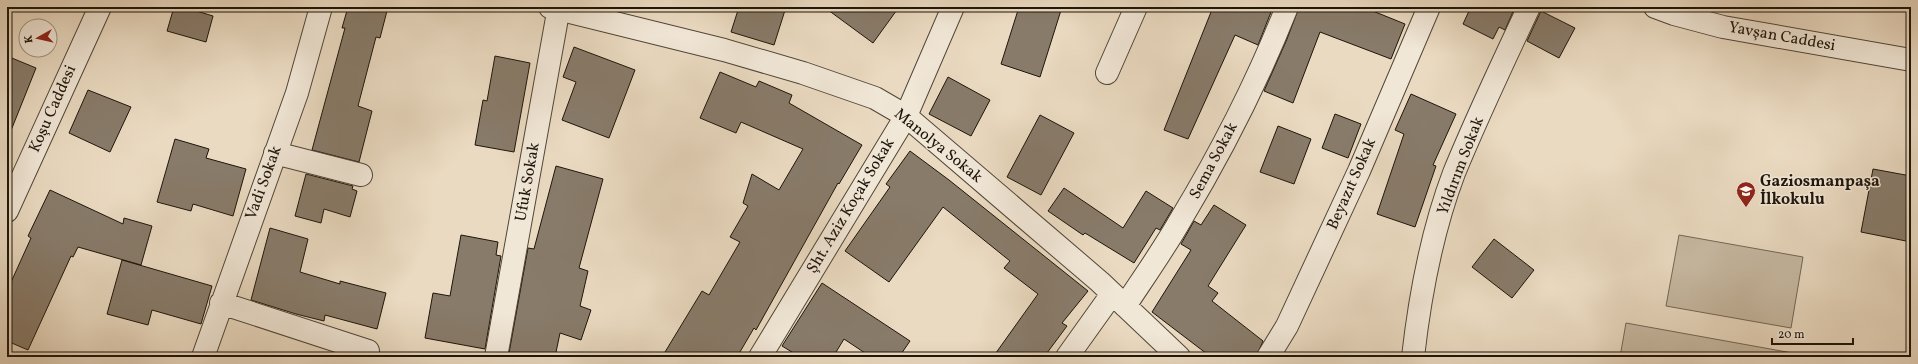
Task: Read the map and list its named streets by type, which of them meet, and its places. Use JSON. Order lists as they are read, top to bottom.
{
  "streets": {
    "street": [
      "Yavşan Caddesi",
      "Koşu Caddesi",
      "Manolya Sokak",
      "Sema Sokak",
      "Yıldırım Sokak",
      "Ufuk Sokak",
      "Vadi Sokak",
      "Beyazıt Sokak",
      "Şht. Aziz Koçak Sokak"
    ]
  },
  "crossings": [
    ["Manolya Sokak", "Sema Sokak"],
    ["Manolya Sokak", "Ufuk Sokak"],
    ["Manolya Sokak", "Şht. Aziz Koçak Sokak"]
  ],
  "places": {
    "school or university": ["Gaziosmanpaşa İlkokulu"]
  },
  "scale_bar": "20 m",
  "north": "left"
}
